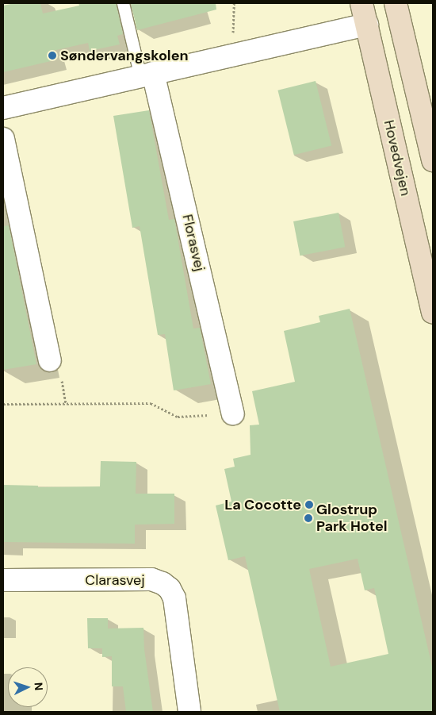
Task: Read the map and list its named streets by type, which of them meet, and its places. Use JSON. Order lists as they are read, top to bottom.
{
  "streets": {
    "main road": ["Hovedvejen"],
    "street": ["Florasvej", "Clarasvej"]
  },
  "places": ["Søndervangskolen", "La Cocotte", "Glostrup Park Hotel"],
  "north": "right"
}
